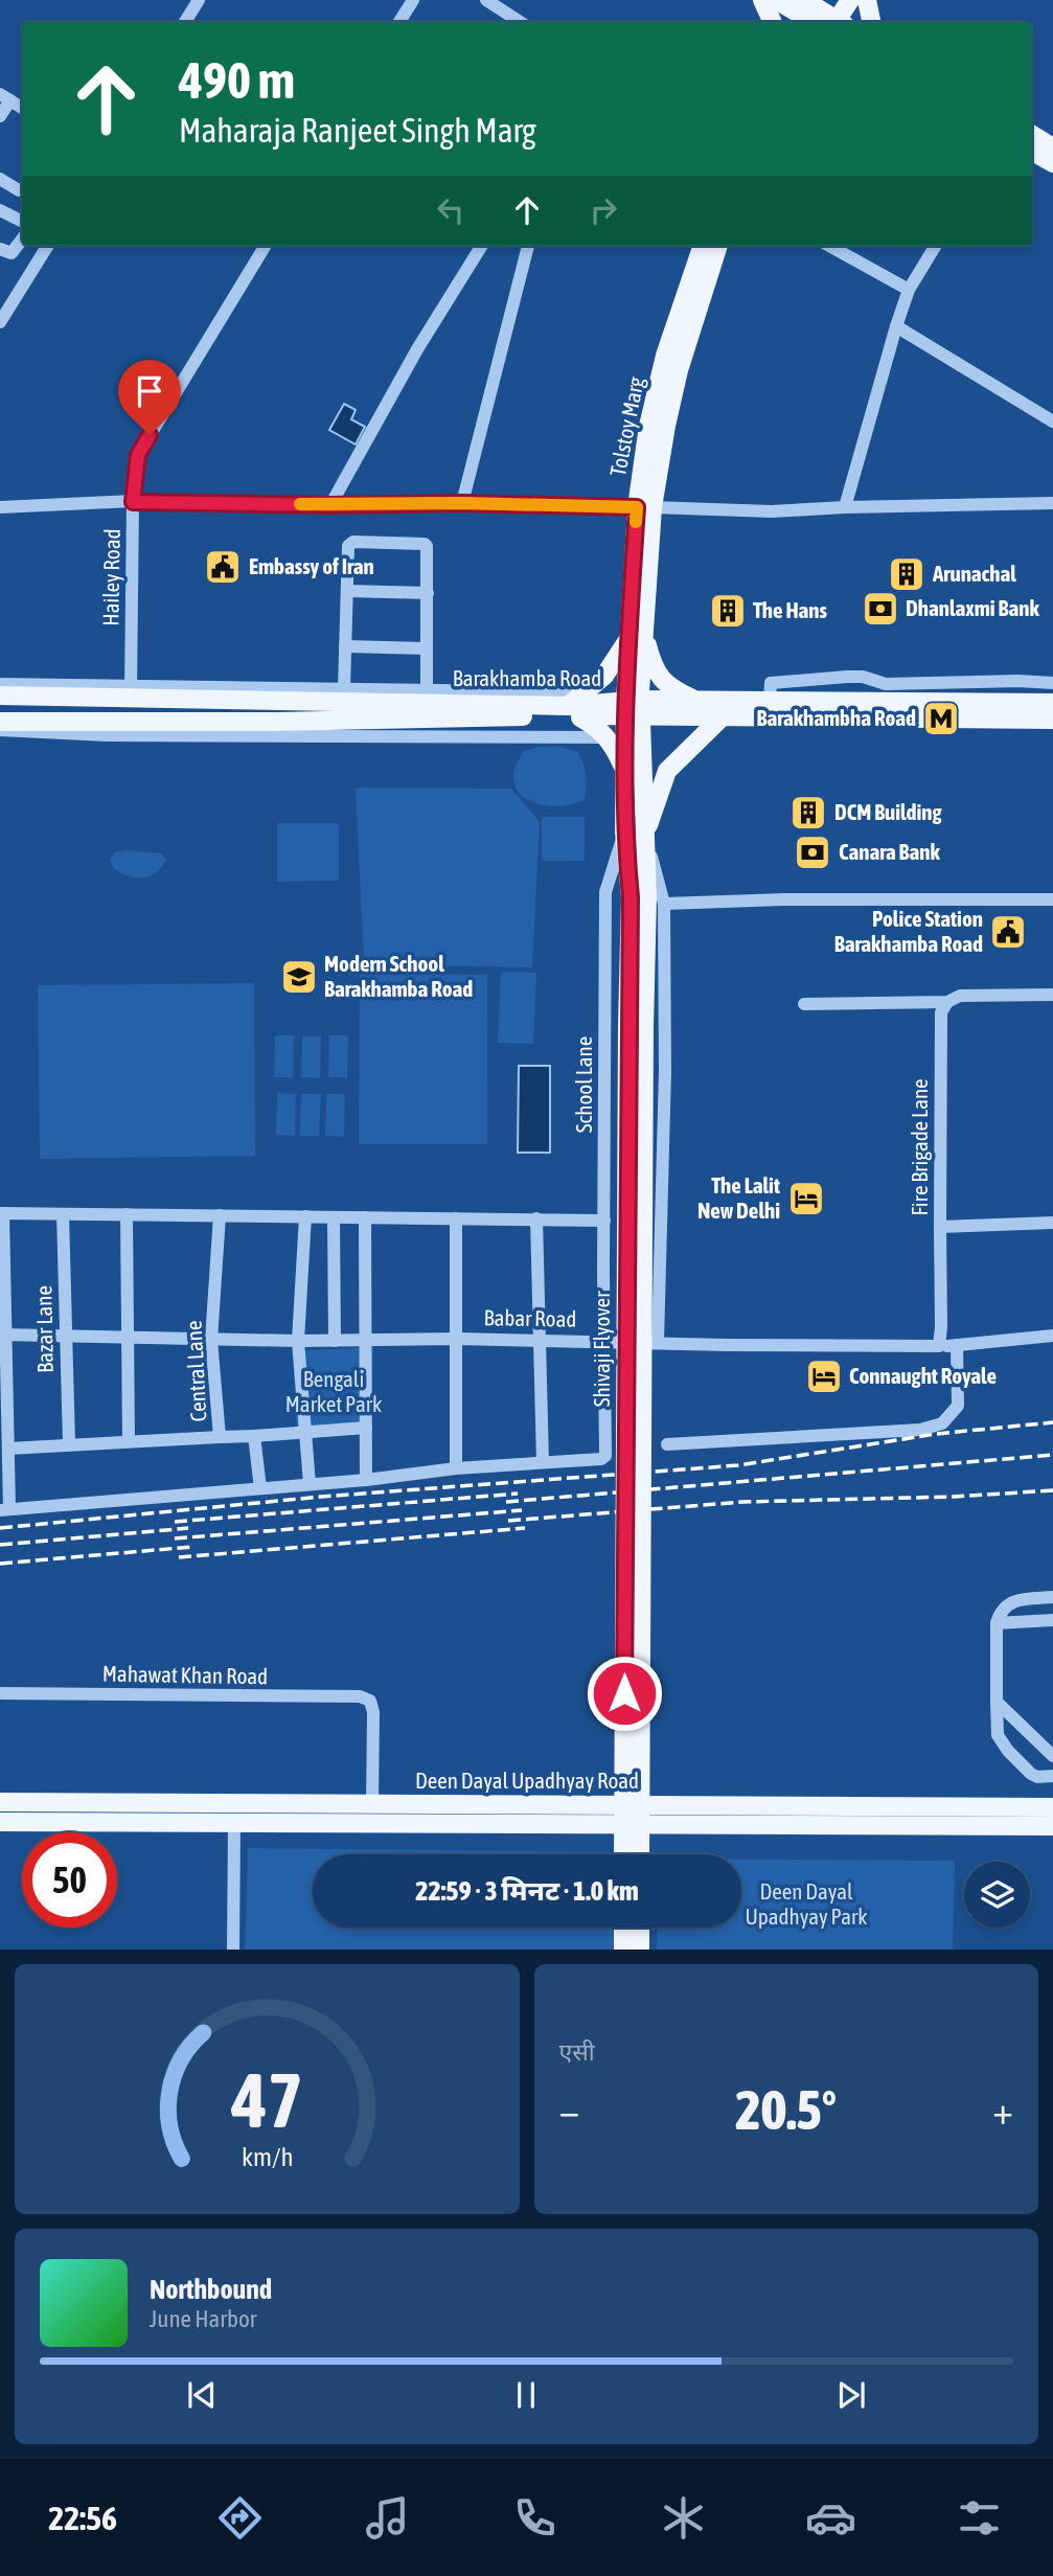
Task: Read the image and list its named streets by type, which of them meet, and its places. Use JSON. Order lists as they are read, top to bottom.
{
  "streets": {
    "main road": [
      "Tolstoy Marg",
      "Barakhamba Road",
      "Shivaji Flyover",
      "Deen Dayal Upadhyay Road"
    ],
    "street": [
      "Hailey Road",
      "School Lane",
      "Fire Brigade Lane",
      "Babar Road",
      "Bazar Lane",
      "Central Lane",
      "Mahawat Khan Road"
    ]
  },
  "crossings": [
    ["Tolstoy Marg", "Barakhamba Road"],
    ["Tolstoy Marg", "Shivaji Flyover"],
    ["Hailey Road", "Barakhamba Road"],
    ["Barakhamba Road", "Shivaji Flyover"],
    ["School Lane", "Babar Road"],
    ["School Lane", "Shivaji Flyover"],
    ["Babar Road", "Bazar Lane"],
    ["Babar Road", "Central Lane"],
    ["Mahawat Khan Road", "Deen Dayal Upadhyay Road"]
  ],
  "parks": ["Bengali Market Park", "Deen Dayal Upadhyay Park"],
  "places": {
    "public building": ["Embassy of Iran", "Police Station Barakhamba Road"],
    "building": ["Arunachal", "The Hans", "DCM Building"],
    "bank": ["Dhanlaxmi Bank", "Canara Bank"],
    "metro station": ["Barakhambha Road"],
    "school or university": ["Modern School Barakhamba Road"],
    "hotel": ["The Lalit New Delhi", "Connaught Royale"]
  },
  "page": {
    "turn": ["490 m", "Maharaja Ranjeet Singh Marg"],
    "limit": "50",
    "trip": "22:59 · 3 मिनट · 1.0 km",
    "tile": "एसी",
    "heat": ["−", "20.5°", "+"],
    "song": ["Northbound", "June Harbor"],
    "tabs": "22:56",
    "gauge": ["47", "km/h"]
  }
}
